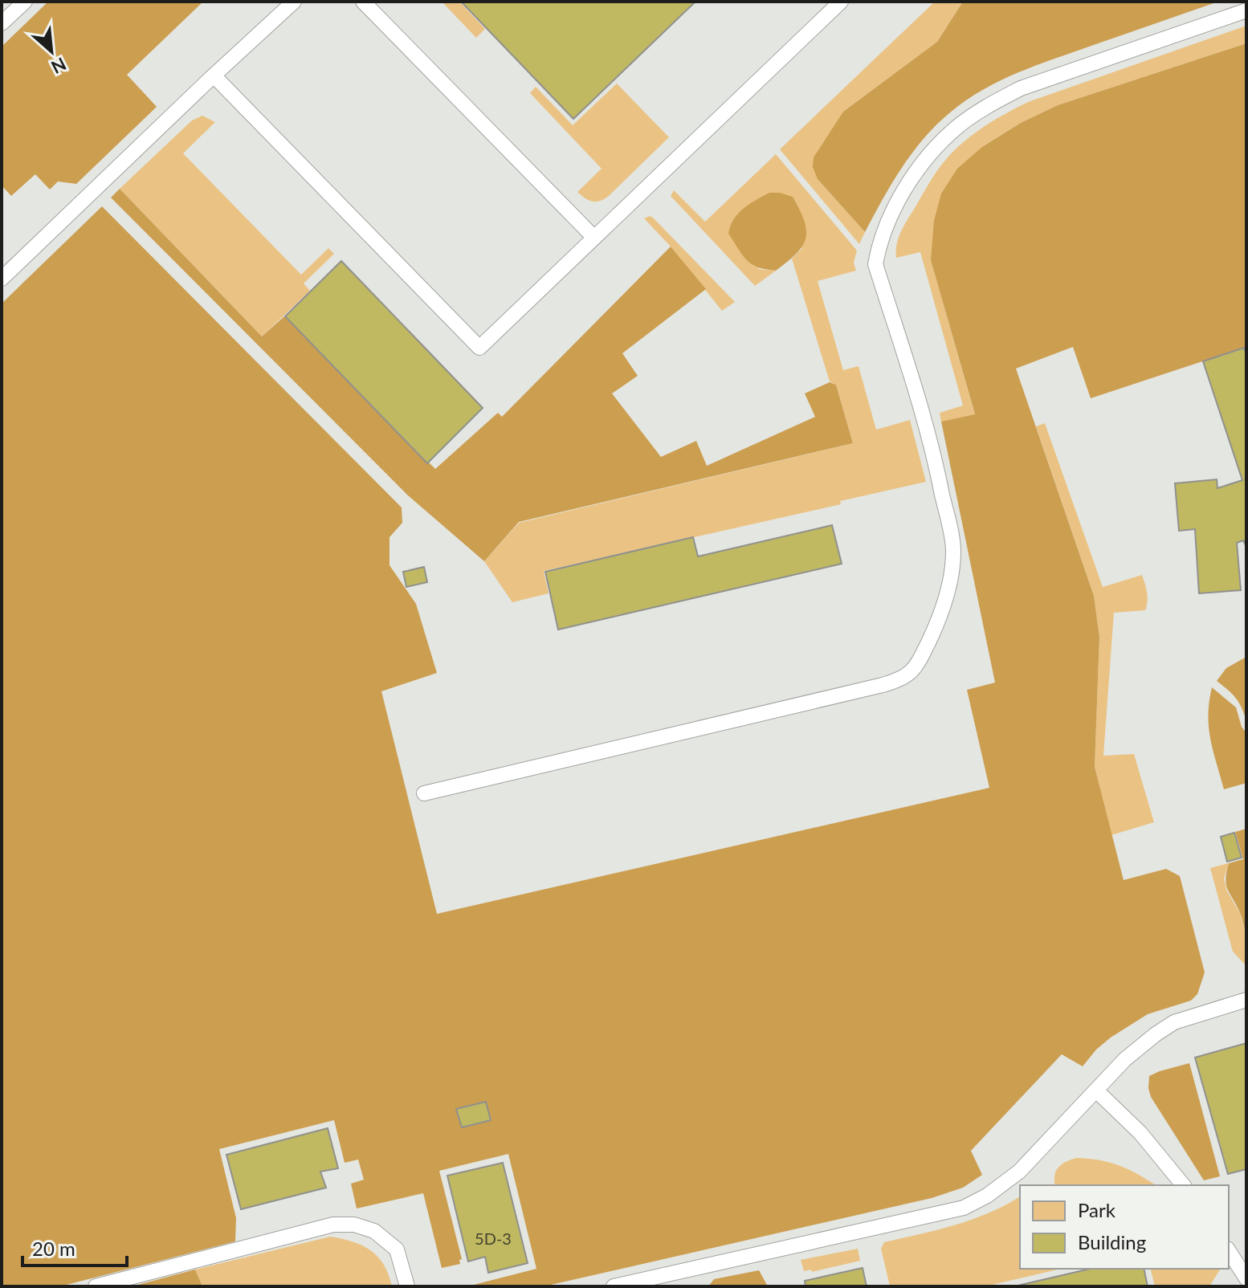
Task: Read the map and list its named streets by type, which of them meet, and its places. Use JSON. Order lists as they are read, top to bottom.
{
  "house_numbers": ["5D-3"],
  "legend": ["Park", "Building"],
  "scale_bar": "20 m",
  "north": "bottom right"
}
